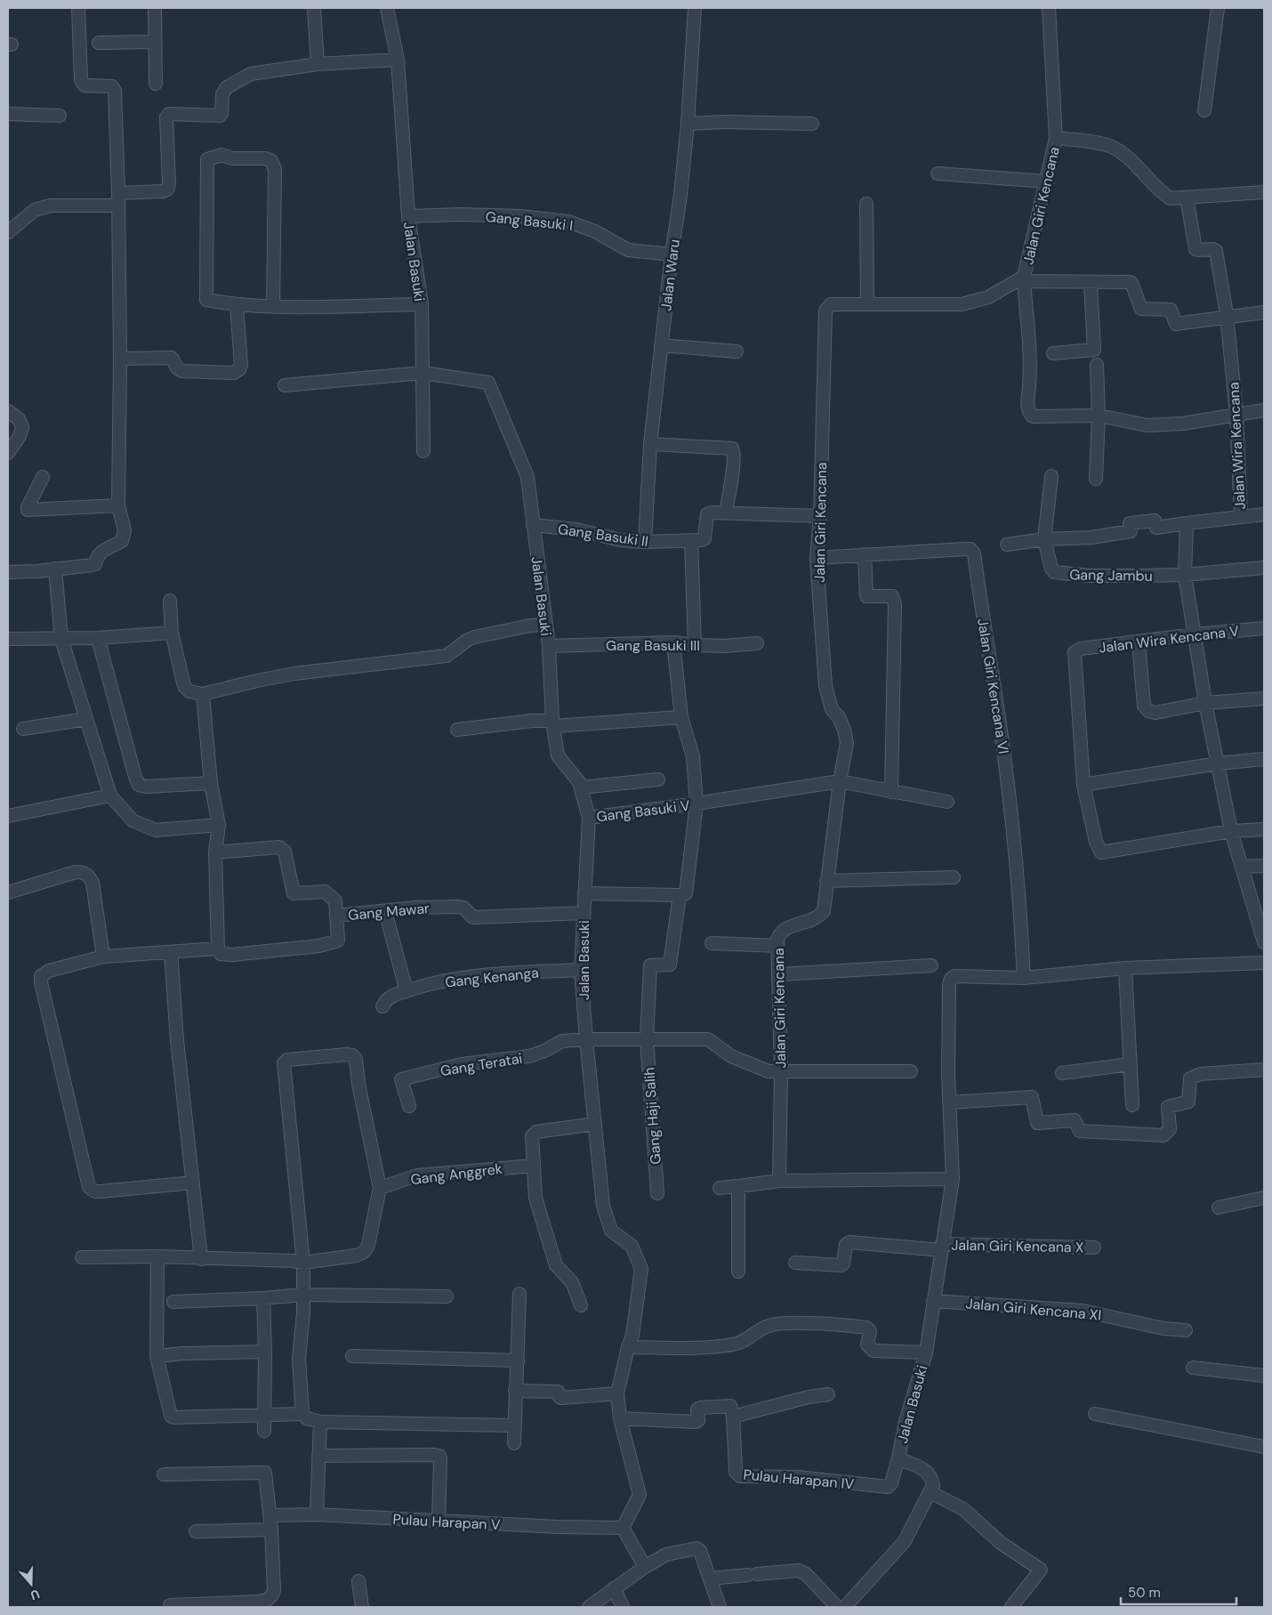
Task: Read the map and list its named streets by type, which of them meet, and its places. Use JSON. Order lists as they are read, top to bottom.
{
  "streets": {
    "street": [
      "Jalan Giri Kencana",
      "Gang Basuki I",
      "Jalan Basuki",
      "Jalan Waru",
      "Jalan Wira Kencana",
      "Gang Basuki II",
      "Gang Jambu",
      "Jalan Wira Kencana V",
      "Gang Basuki III",
      "Jalan Giri Kencana VI",
      "Gang Basuki V",
      "Gang Mawar",
      "Gang Kenanga",
      "Gang Teratai",
      "Gang Haji Salih",
      "Gang Anggrek",
      "Jalan Giri Kencana X",
      "Jalan Giri Kencana XI",
      "Pulau Harapan IV",
      "Pulau Harapan V"
    ]
  },
  "crossings": [
    ["Jalan Giri Kencana", "Jalan Giri Kencana VI"],
    ["Gang Basuki I", "Jalan Basuki"],
    ["Gang Basuki I", "Jalan Waru"],
    ["Jalan Basuki", "Gang Basuki II"],
    ["Jalan Basuki", "Gang Basuki III"],
    ["Jalan Basuki", "Jalan Giri Kencana VI"],
    ["Jalan Basuki", "Gang Basuki V"],
    ["Jalan Basuki", "Gang Mawar"],
    ["Jalan Basuki", "Gang Kenanga"],
    ["Jalan Basuki", "Gang Teratai"],
    ["Jalan Basuki", "Jalan Giri Kencana X"],
    ["Jalan Basuki", "Jalan Giri Kencana XI"],
    ["Jalan Basuki", "Pulau Harapan IV"],
    ["Jalan Basuki", "Pulau Harapan V"],
    ["Jalan Waru", "Gang Basuki II"],
    ["Jalan Wira Kencana", "Gang Jambu"]
  ],
  "scale_bar": "50 m",
  "north": "bottom"
}
